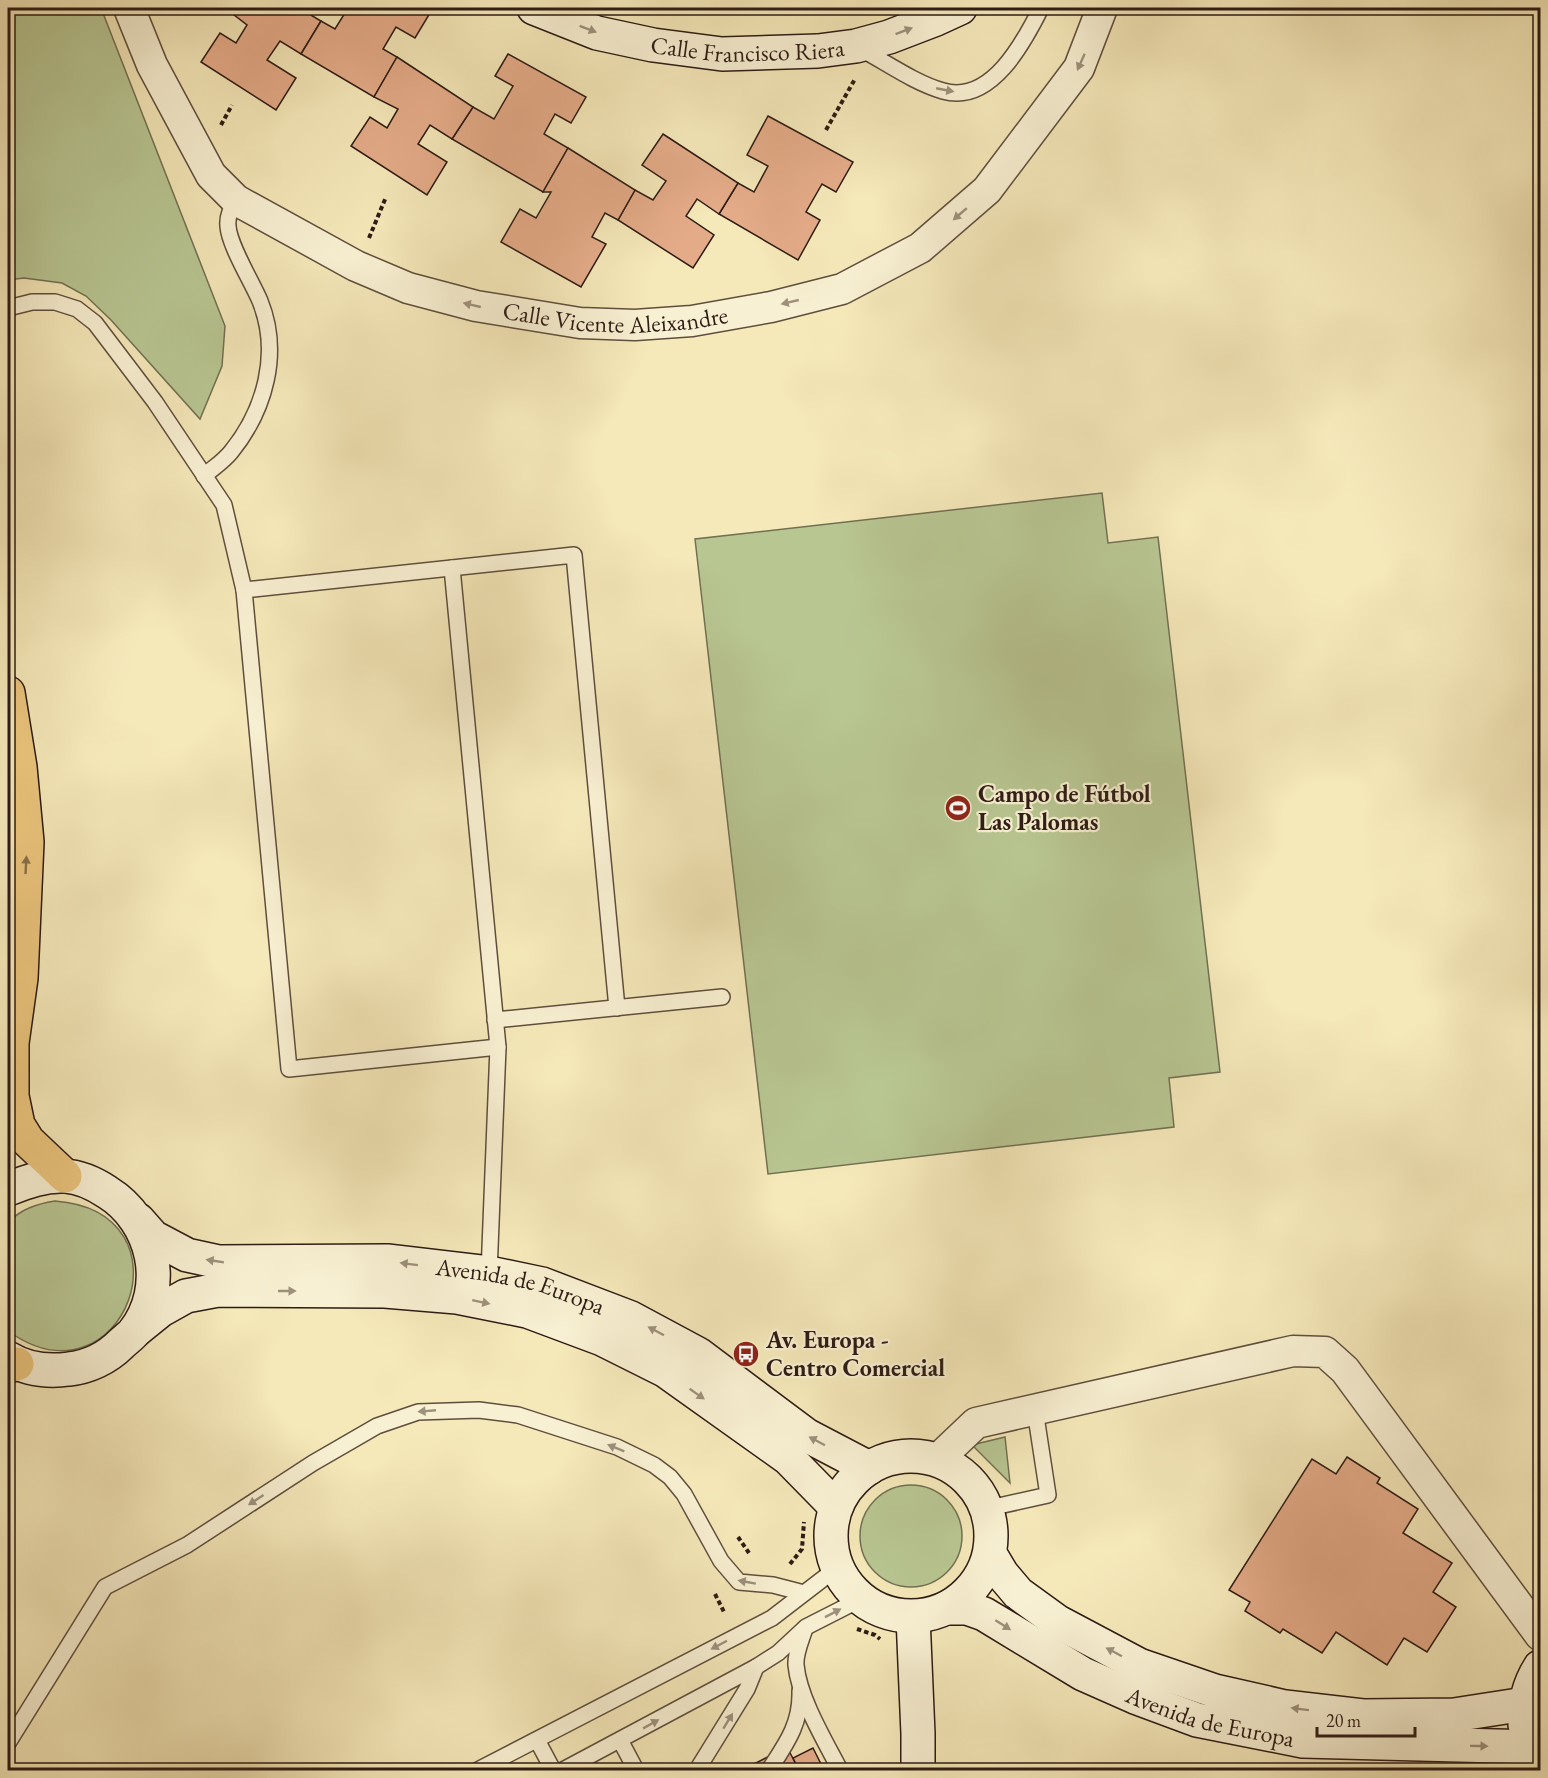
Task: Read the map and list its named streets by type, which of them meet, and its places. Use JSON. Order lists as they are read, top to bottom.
{
  "streets": {
    "street": ["Calle Francisco Riera", "Calle Vicente Aleixandre", "Avenida de Europa"]
  },
  "one_way": ["Calle Francisco Riera", "Calle Vicente Aleixandre"],
  "places": {
    "sports": ["Campo de Fútbol Las Palomas"],
    "bus stop": ["Av. Europa - Centro Comercial"]
  },
  "scale_bar": "20 m"
}
